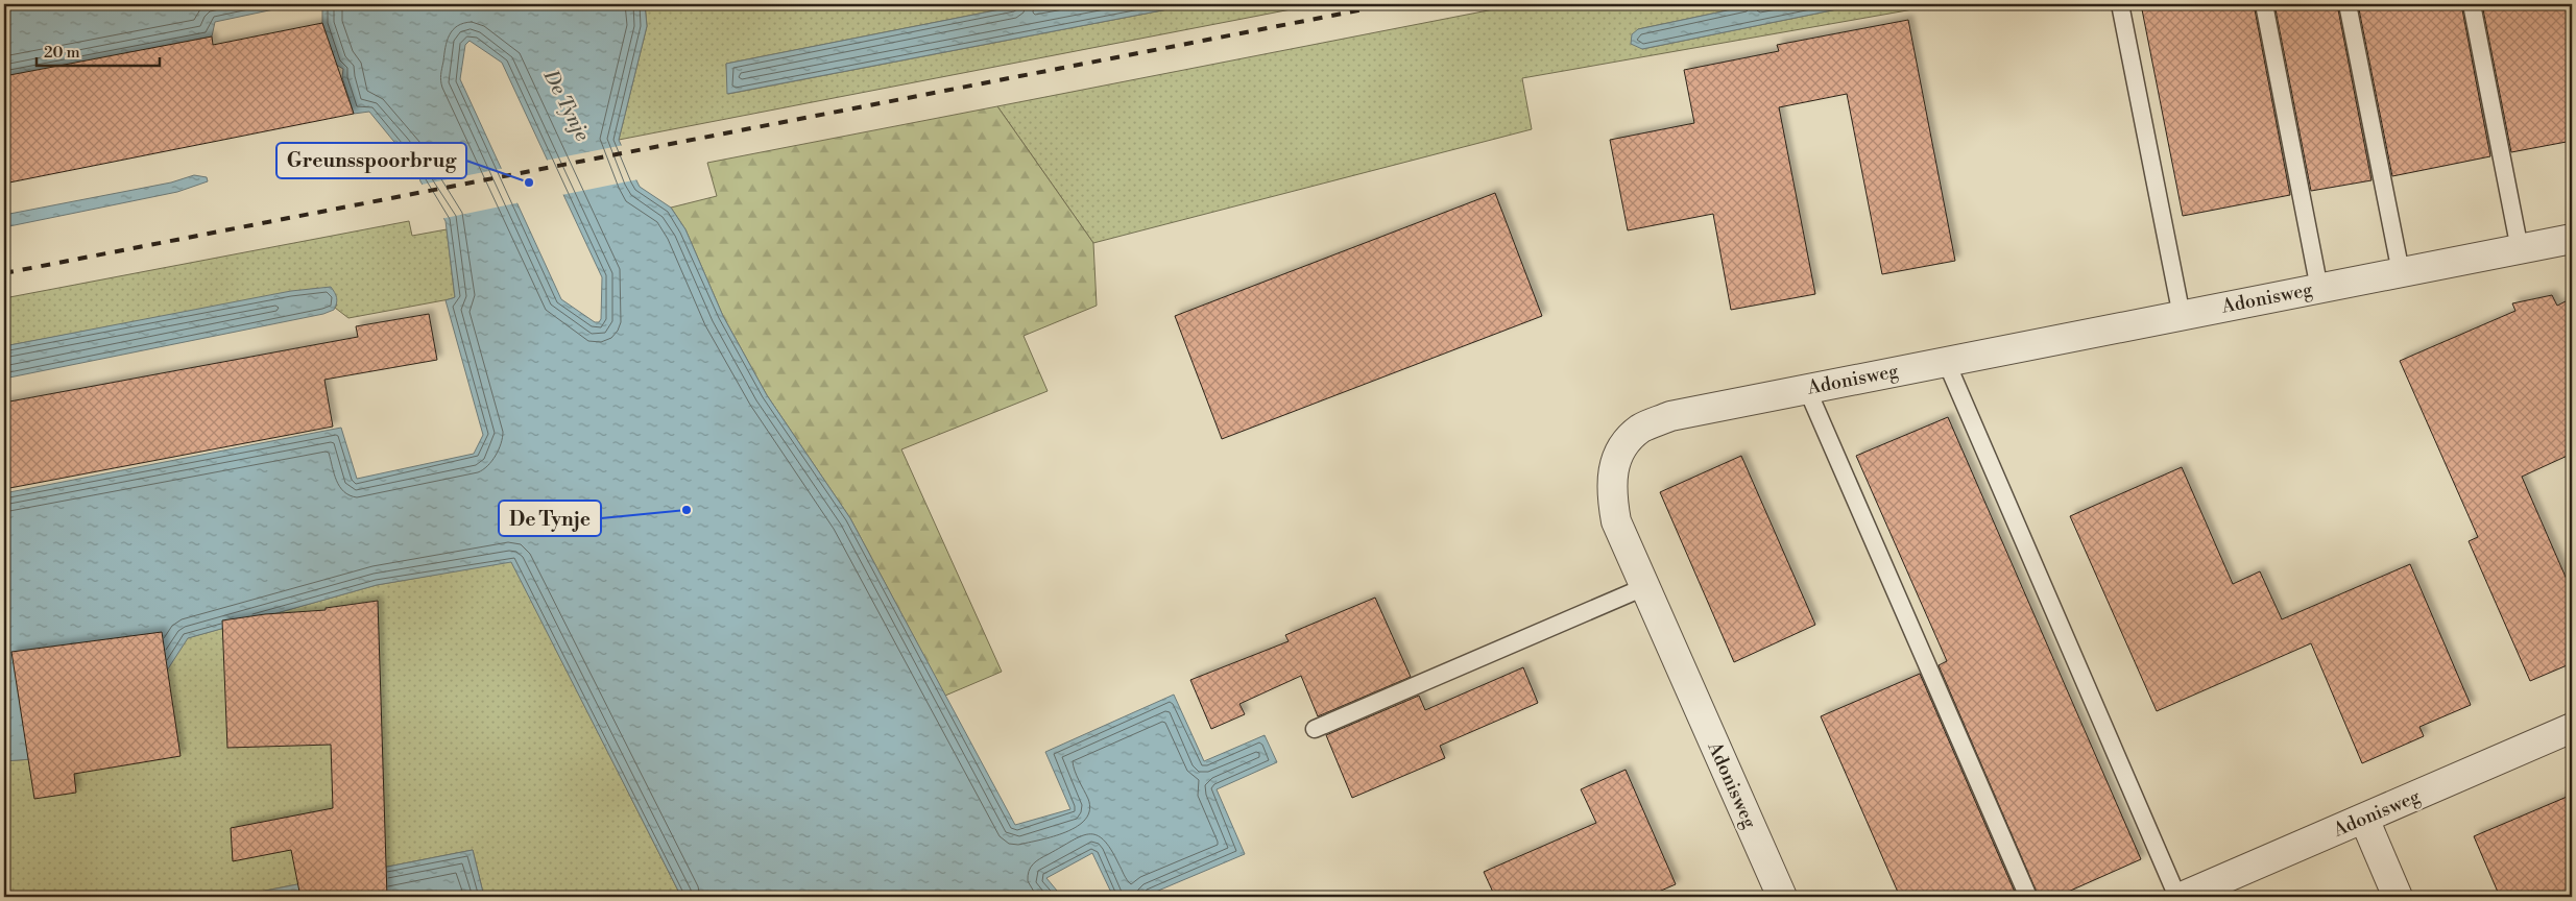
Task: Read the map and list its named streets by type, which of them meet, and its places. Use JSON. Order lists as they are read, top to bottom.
{
  "streets": {
    "street": ["Adonisweg"]
  },
  "water": ["De Tynje"],
  "places": ["Greunsspoorbrug", "De Tynje"],
  "scale_bar": "20 m"
}
